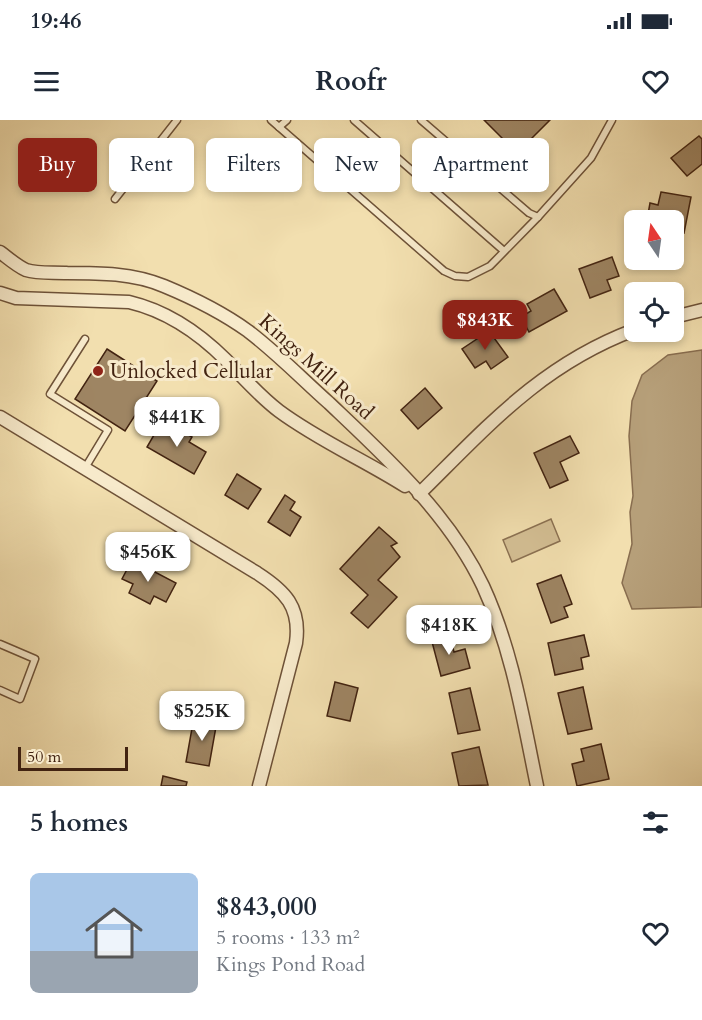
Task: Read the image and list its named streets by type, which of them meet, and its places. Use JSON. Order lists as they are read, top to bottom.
{
  "streets": {
    "street": ["Kings Mill Road"]
  },
  "places": ["Unlocked Cellular"],
  "scale_bar": "50 m",
  "north": "top",
  "page": {
    "status": "19:46",
    "header": "Roofr",
    "chip": [
      "Buy",
      "Rent",
      "Filters",
      "New",
      "Apartment"
    ],
    "price": [
      "$843K",
      "$441K",
      "$456K",
      "$418K",
      "$525K"
    ],
    "scale": "50 m",
    "heading": "5 homes",
    "list": [
      {
        "name": "$843,000",
        "note": "5 rooms · 133 m² · Kings Pond Road"
      }
    ]
  }
}
